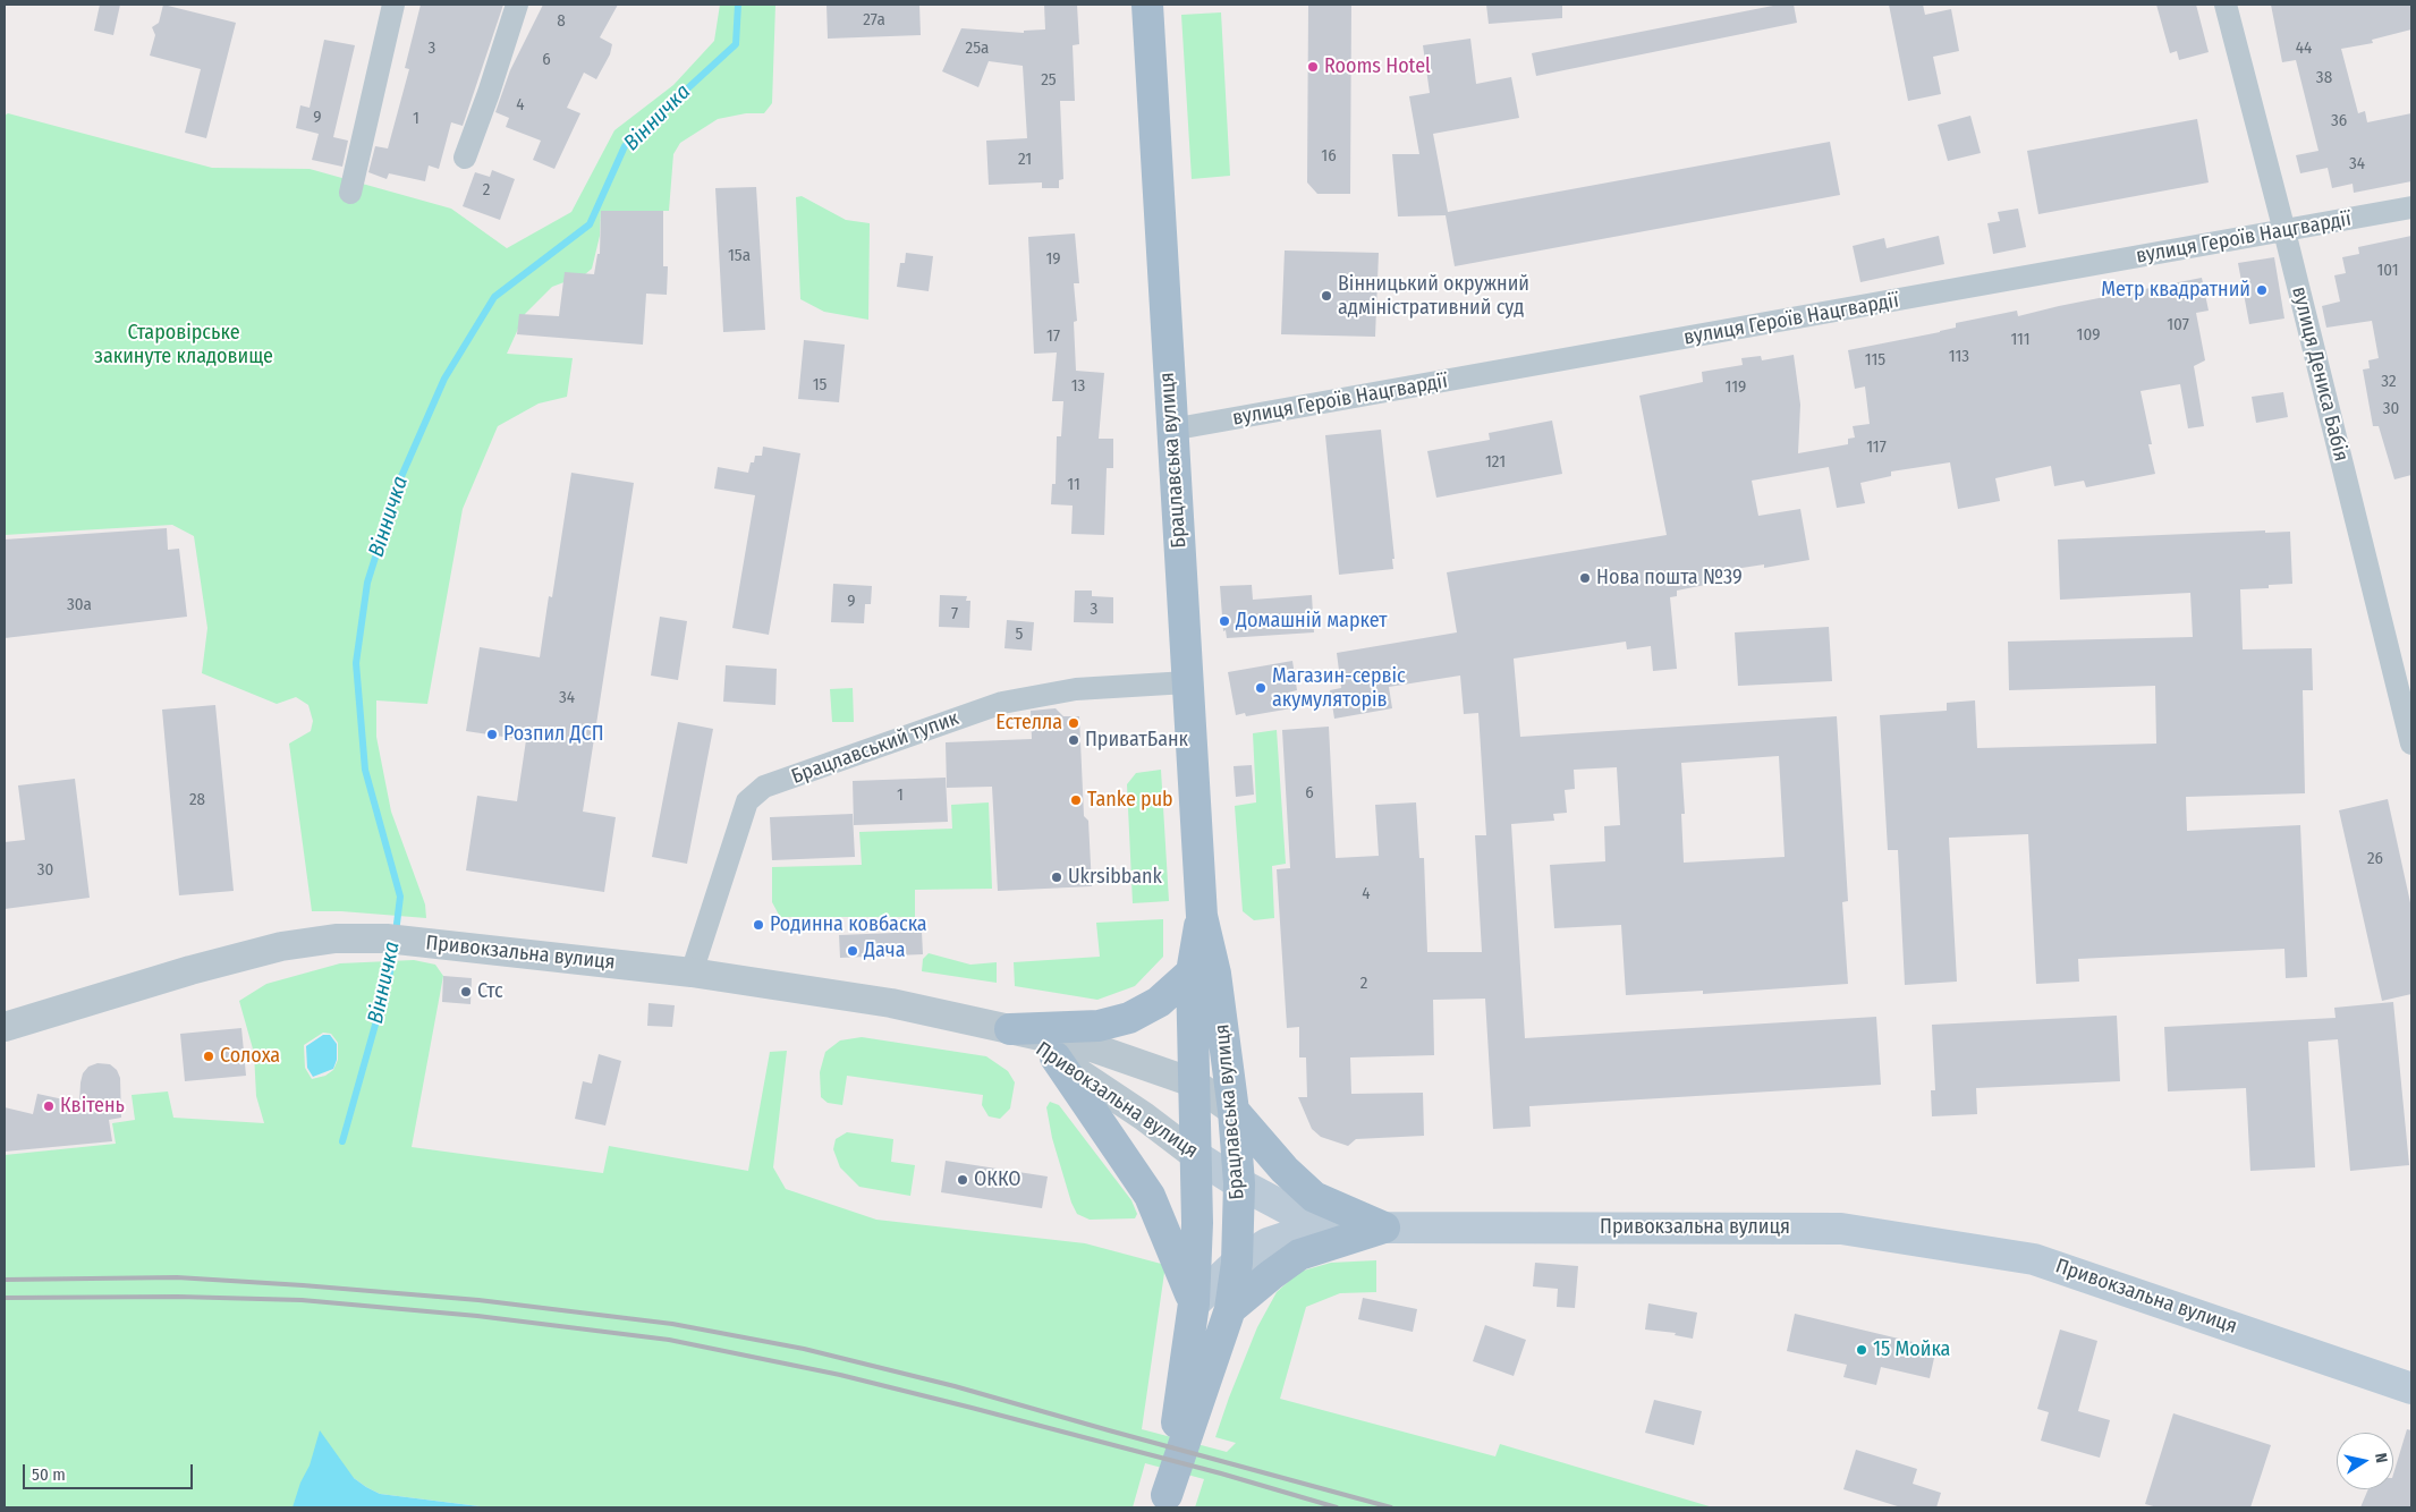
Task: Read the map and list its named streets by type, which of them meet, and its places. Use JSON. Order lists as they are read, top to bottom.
{
  "streets": {
    "main road": ["Брацлавська вулиця", "Привокзальна вулиця"],
    "street": ["вулиця Героїв Нацгвардії", "вулиця Дениса Бабія", "Брацлавський тупик"]
  },
  "crossings": [
    ["вулиця Героїв Нацгвардії", "вулиця Дениса Бабія"],
    ["вулиця Героїв Нацгвардії", "Брацлавська вулиця"],
    ["Брацлавська вулиця", "Брацлавський тупик"],
    ["Брацлавська вулиця", "Привокзальна вулиця"],
    ["Брацлавський тупик", "Привокзальна вулиця"]
  ],
  "water": ["Вінничка"],
  "parks": ["Старовірське закинуте кладовище"],
  "places": [
    "Rooms Hotel",
    "Метр квадратний",
    "Вінницький окружний адміністративний суд",
    "Нова пошта №39",
    "Домашній маркет",
    "Магазин-сервіс акумуляторів",
    "Естелла",
    "Розпил ДСП",
    "ПриватБанк",
    "Tanke pub",
    "Ukrsibbank",
    "Родинна ковбаска",
    "Дача",
    "Стс",
    "Солоха",
    "Квітень",
    "ОККО",
    "15 Мойка"
  ],
  "house_numbers": [
    "27а",
    "8",
    "3",
    "25а",
    "44",
    "6",
    "38",
    "25",
    "4",
    "9",
    "1",
    "36",
    "16",
    "21",
    "34",
    "2",
    "15а",
    "19",
    "101",
    "107",
    "109",
    "17",
    "111",
    "113",
    "115",
    "32",
    "15",
    "13",
    "119",
    "30",
    "117",
    "121",
    "11",
    "9",
    "30а",
    "3",
    "7",
    "5",
    "34",
    "6",
    "1",
    "28",
    "26",
    "30",
    "4",
    "2"
  ],
  "scale_bar": "50 m",
  "north": "right"
}
